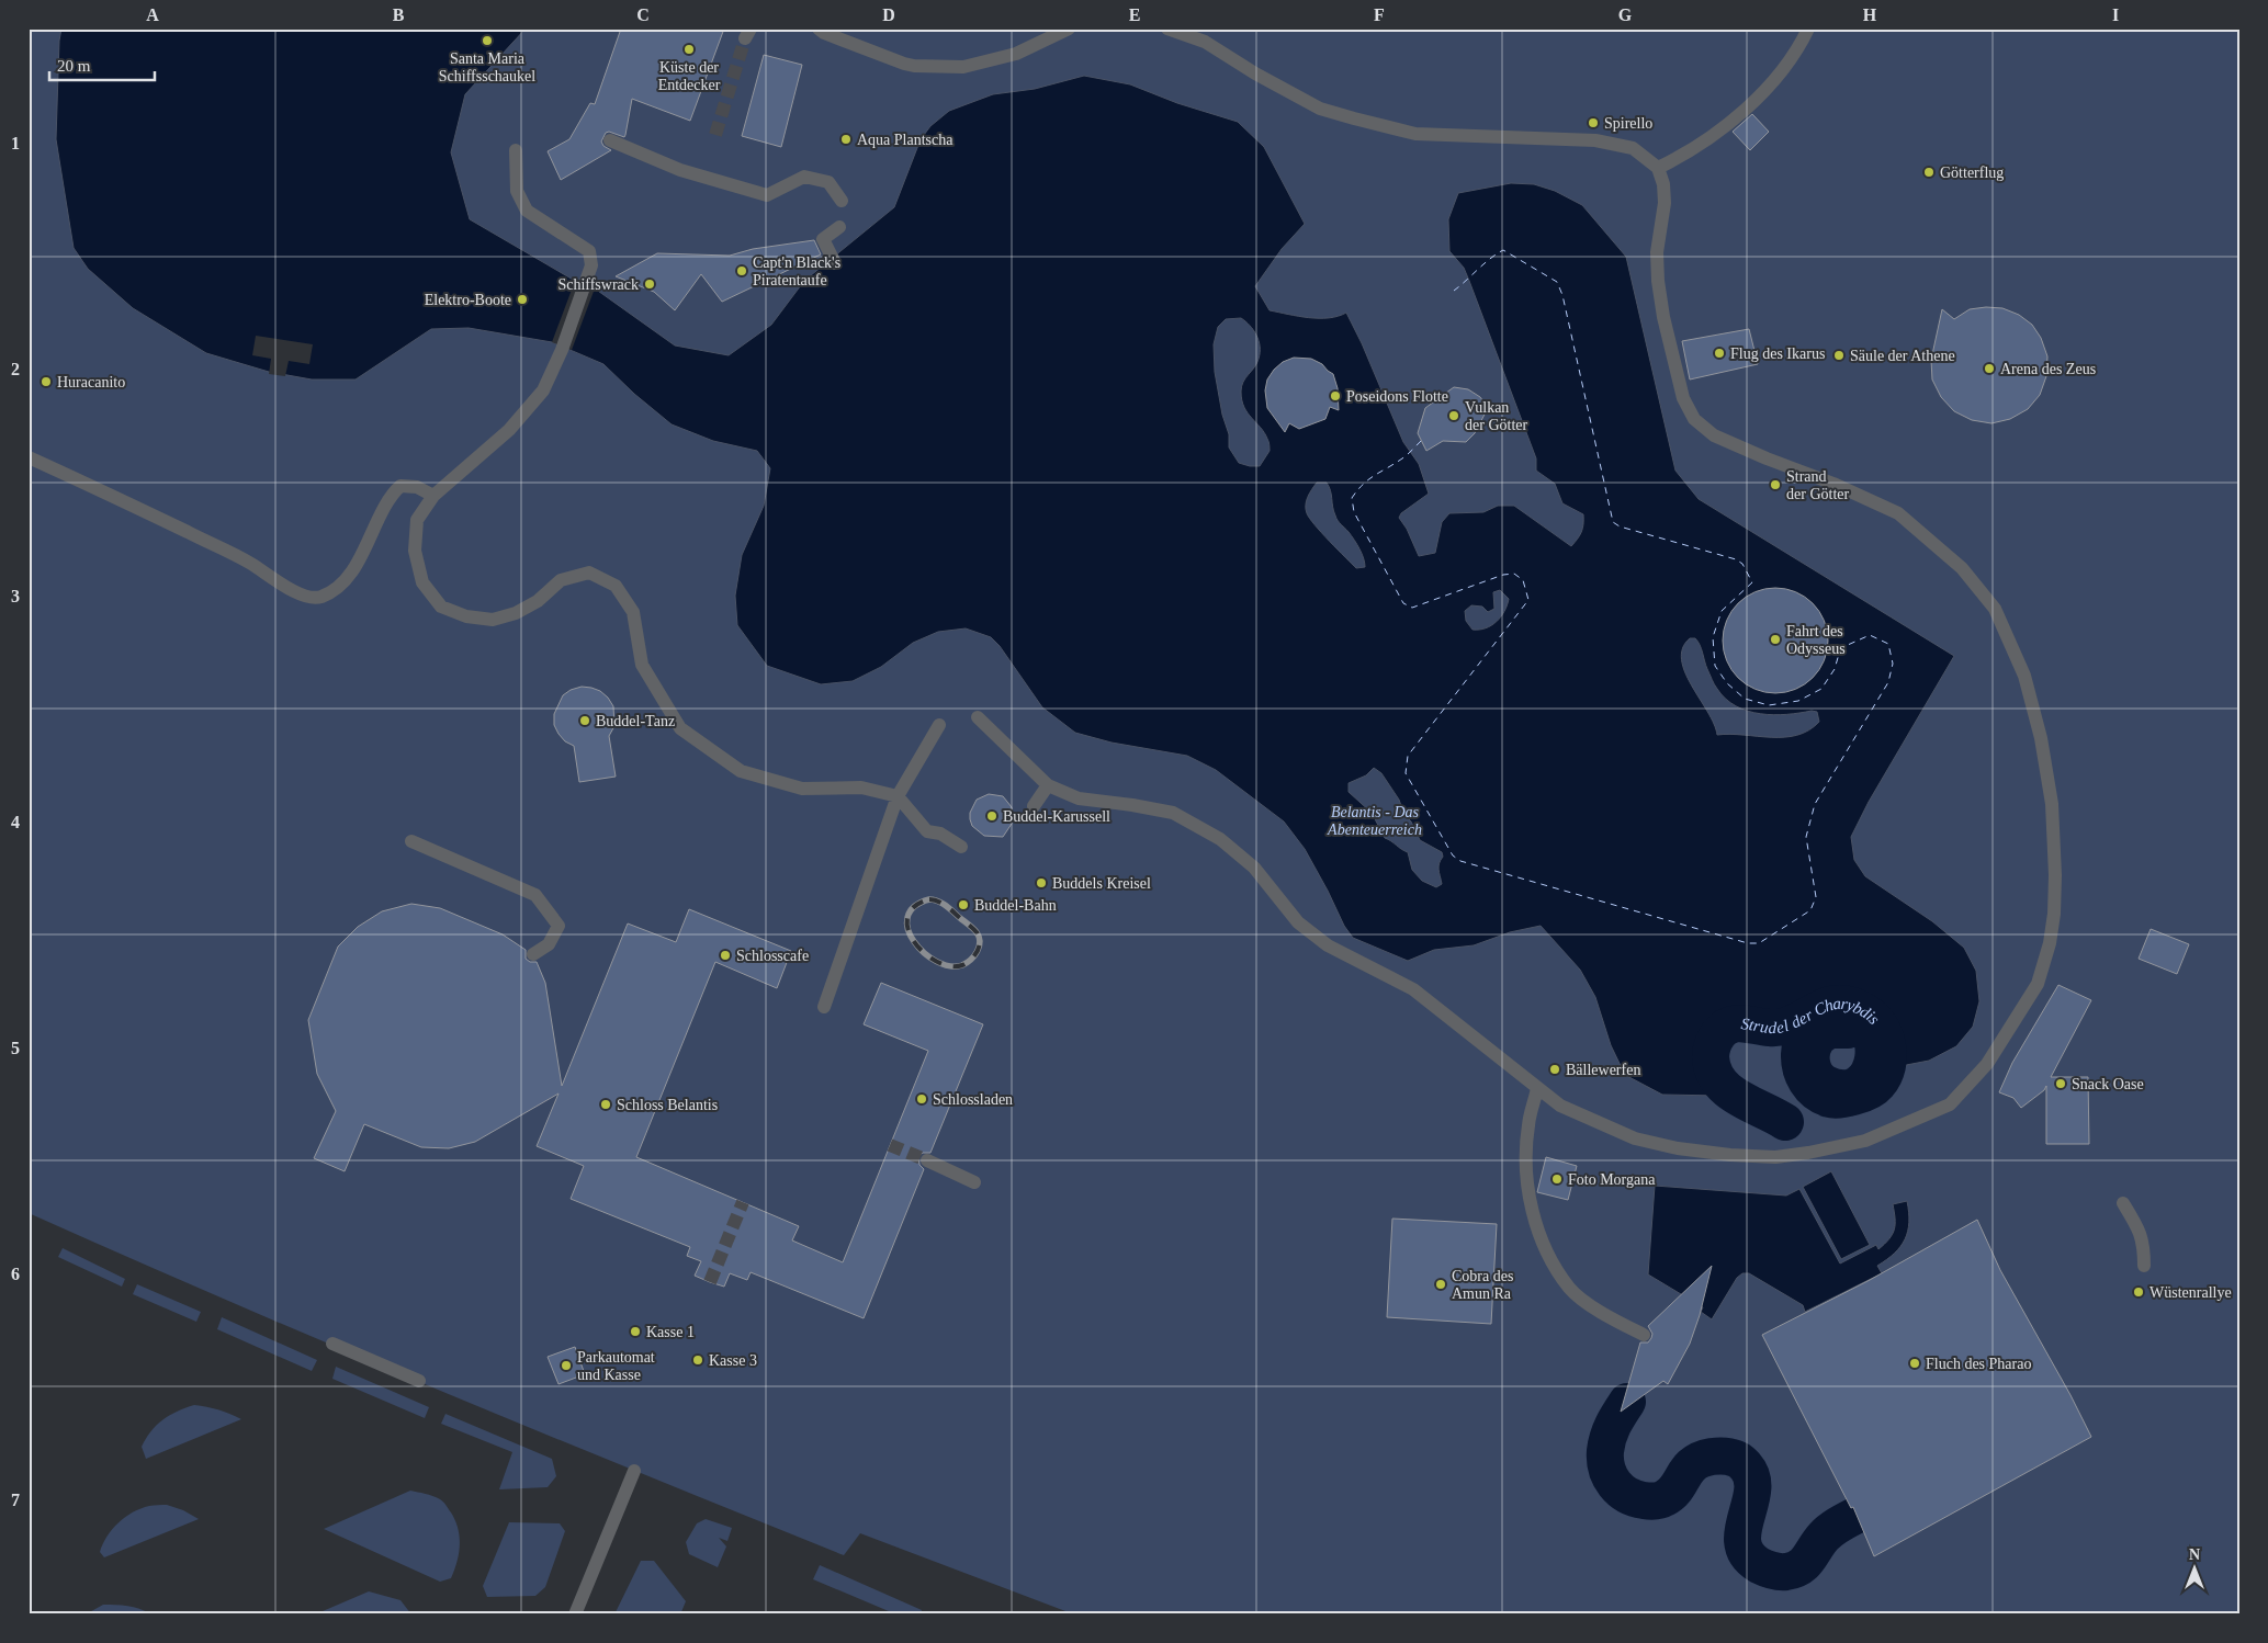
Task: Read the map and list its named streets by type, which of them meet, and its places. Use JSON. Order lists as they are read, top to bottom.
{
  "water": ["Strudel der Charybdis"],
  "parks": ["Belantis - Das Abenteuerreich"],
  "places": [
    "Santa Maria Schiffsschaukel",
    "Küste der Entdecker",
    "Spirello",
    "Aqua Plantscha",
    "Götterflug",
    "Capt'n Black's Piratentaufe",
    "Schiffswrack",
    "Elektro-Boote",
    "Flug des Ikarus",
    "Säule der Athene",
    "Arena des Zeus",
    "Huracanito",
    "Poseidons Flotte",
    "Vulkan der Götter",
    "Strand der Götter",
    "Fahrt des Odysseus",
    "Buddel-Tanz",
    "Buddel-Karussell",
    "Buddels Kreisel",
    "Buddel-Bahn",
    "Schlosscafe",
    "Bällewerfen",
    "Snack Oase",
    "Schlossladen",
    "Schloss Belantis",
    "Foto Morgana",
    "Cobra des Amun Ra",
    "Wüstenrallye",
    "Kasse 1",
    "Kasse 3",
    "Fluch des Pharao",
    "Parkautomat und Kasse"
  ],
  "scale_bar": "20 m",
  "north": "top",
  "grid": {
    "columns": [
      "A",
      "B",
      "C",
      "D",
      "E",
      "F",
      "G",
      "H",
      "I"
    ],
    "rows": [
      "1",
      "2",
      "3",
      "4",
      "5",
      "6",
      "7"
    ]
  }
}
